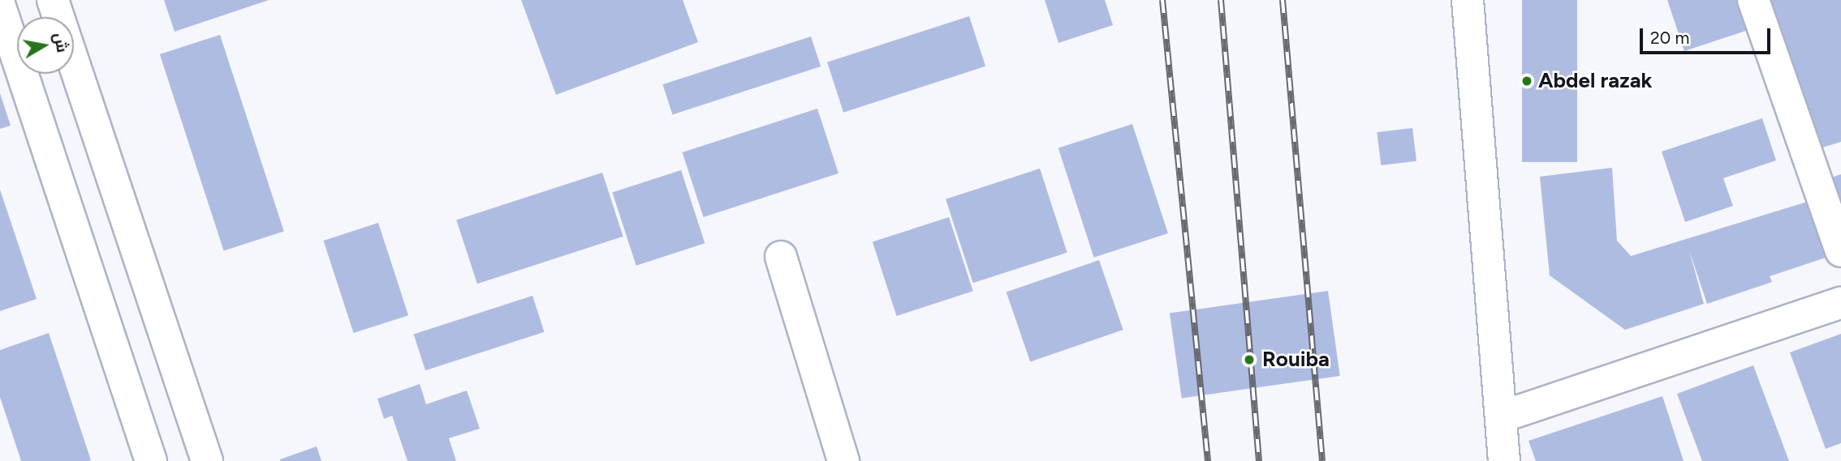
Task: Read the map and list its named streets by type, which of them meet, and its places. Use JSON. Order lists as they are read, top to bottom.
{
  "places": ["Abdel razak", "Rouiba"],
  "scale_bar": "20 m",
  "north": "right"
}
